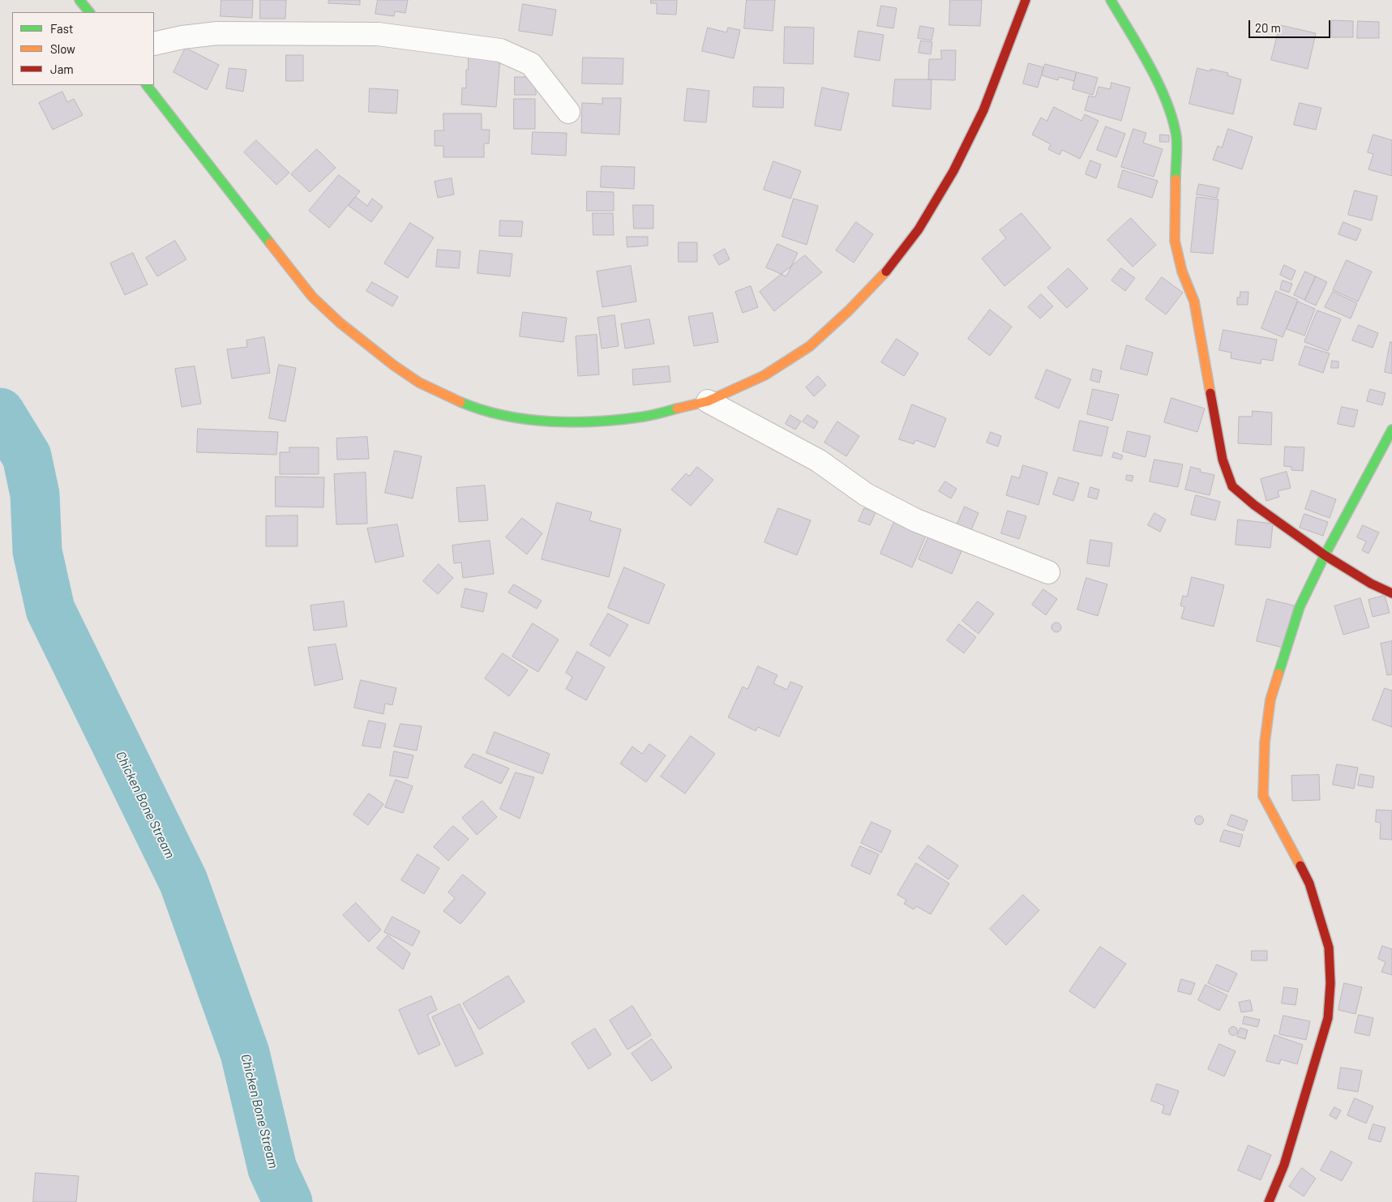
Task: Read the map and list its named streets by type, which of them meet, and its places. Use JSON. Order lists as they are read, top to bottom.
{
  "water": ["Chicken Bone Stream"],
  "legend": ["Fast", "Slow", "Jam"],
  "scale_bar": "20 m"
}
